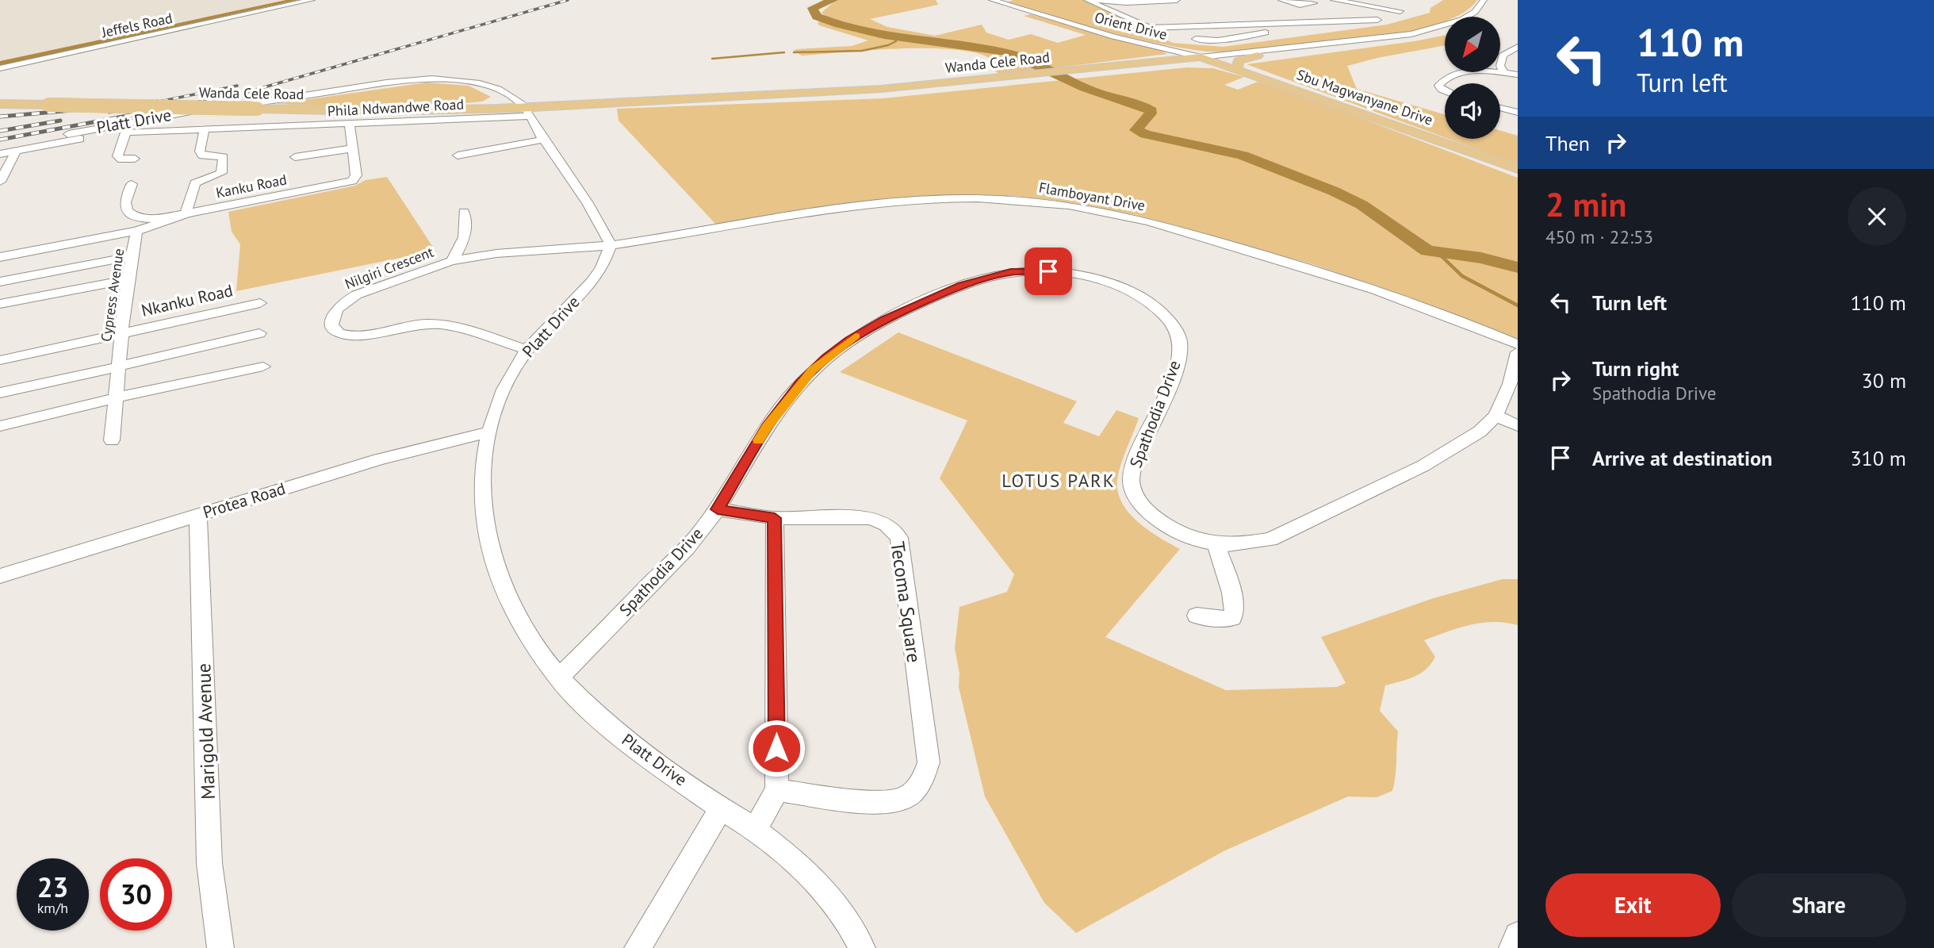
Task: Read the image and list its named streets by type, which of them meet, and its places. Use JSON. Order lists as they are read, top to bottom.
{
  "streets": {
    "main road": ["Wanda Cele Road", "Sbu Magwanyane Drive"],
    "street": [
      "Jeffels Road",
      "Orient Drive",
      "Phila Ndwandwe Road",
      "Platt Drive",
      "Kanku Road",
      "Flamboyant Drive",
      "Nilgiri Crescent",
      "Cypress Avenue",
      "Nkanku Road",
      "Spathodia Drive",
      "Protea Road",
      "Tecoma Square",
      "Marigold Avenue"
    ]
  },
  "crossings": [
    ["Orient Drive", "Wanda Cele Road"],
    ["Orient Drive", "Sbu Magwanyane Drive"],
    ["Wanda Cele Road", "Sbu Magwanyane Drive"],
    ["Wanda Cele Road", "Phila Ndwandwe Road"],
    ["Wanda Cele Road", "Platt Drive"],
    ["Phila Ndwandwe Road", "Platt Drive"],
    ["Platt Drive", "Flamboyant Drive"],
    ["Platt Drive", "Nilgiri Crescent"],
    ["Platt Drive", "Spathodia Drive"],
    ["Platt Drive", "Protea Road"],
    ["Kanku Road", "Cypress Avenue"],
    ["Flamboyant Drive", "Nilgiri Crescent"],
    ["Cypress Avenue", "Nkanku Road"],
    ["Spathodia Drive", "Tecoma Square"],
    ["Protea Road", "Marigold Avenue"]
  ],
  "districts": ["LOTUS PARK"],
  "north": "bottom left",
  "page": {
    "turn": ["110 m", "Turn left"],
    "then": "Then",
    "heading": ["2 min", "450 m · 22:53"],
    "list": [
      {
        "name": "Turn left",
        "value": "110 m"
      },
      {
        "name": "Turn right",
        "note": "Spathodia Drive",
        "value": "30 m"
      },
      {
        "name": "Arrive at destination",
        "value": "310 m"
      }
    ],
    "speed": "23 km/h",
    "limit": "30",
    "buttons": ["Exit", "Share"]
  }
}
